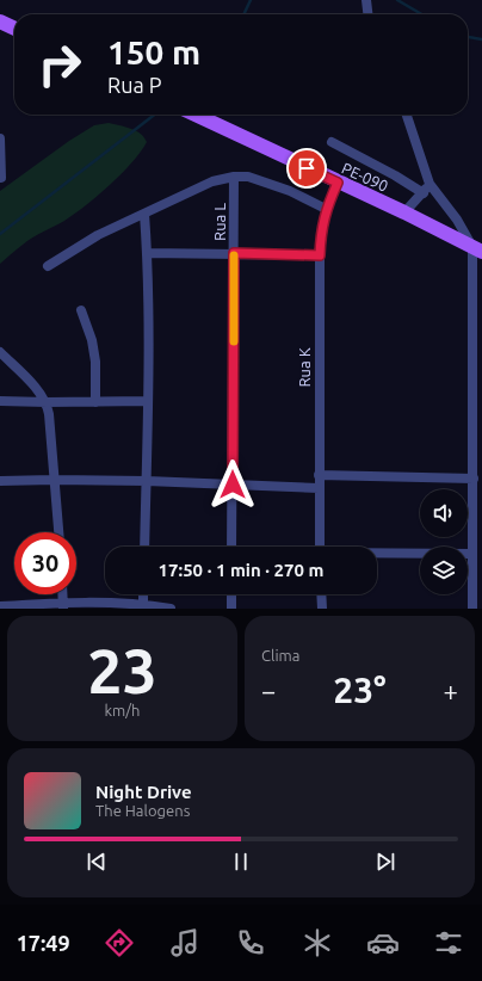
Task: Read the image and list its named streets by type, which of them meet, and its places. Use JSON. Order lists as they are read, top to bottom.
{
  "streets": {
    "main road": ["PE-090"],
    "street": ["Rua L", "Rua K"]
  },
  "crossings": [
    ["PE-090", "Rua K"]
  ],
  "page": {
    "turn": ["150 m", "Rua P"],
    "limit": "30",
    "trip": "17:50 · 1 min · 270 m",
    "tile": [
      ["23", "km/h"],
      "Clima"
    ],
    "heat": ["−", "23°", "+"],
    "song": ["Night Drive", "The Halogens"],
    "tabs": "17:49"
  }
}
